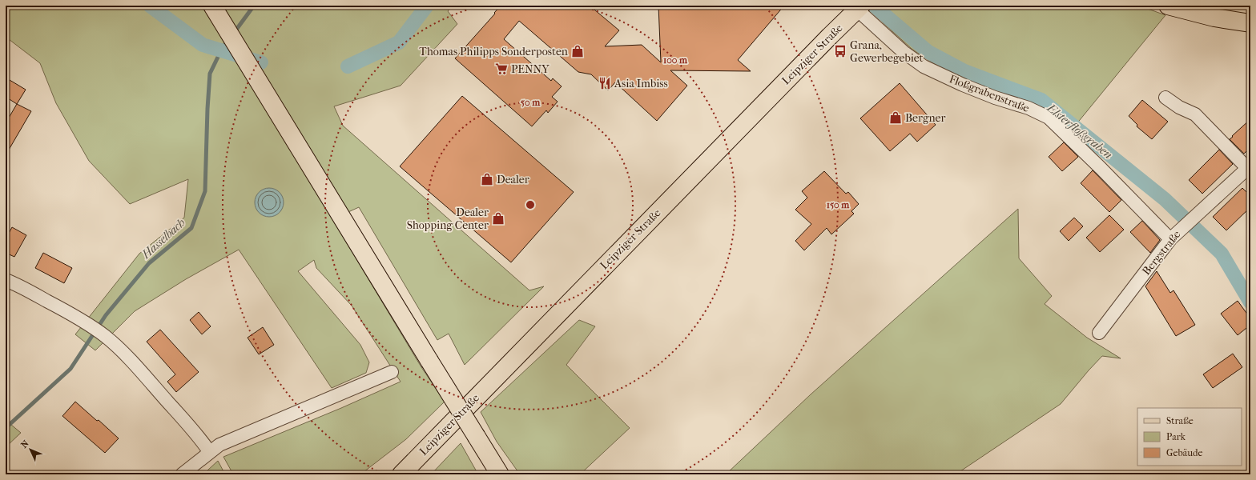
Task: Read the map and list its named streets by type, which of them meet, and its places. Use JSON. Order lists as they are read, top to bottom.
{
  "streets": {
    "main road": ["Leipziger Straße"],
    "street": ["Floßgrabenstraße", "Bergstraße"]
  },
  "crossings": [
    ["Leipziger Straße", "Floßgrabenstraße"],
    ["Floßgrabenstraße", "Bergstraße"]
  ],
  "water": ["Elsterfloßgraben", "Hasselbach"],
  "places": {
    "shop": [
      "Thomas Philipps Sonderposten",
      "Bergner",
      "Dealer",
      "Dealer Shopping Center"
    ],
    "bus stop": ["Grana, Gewerbegebiet"],
    "supermarket": ["PENNY"],
    "restaurant": ["Asia Imbiss"]
  },
  "legend": ["Straße", "Park", "Gebäude"],
  "north": "top left",
  "rings": ["100 m", "50 m", "150 m"]
}
